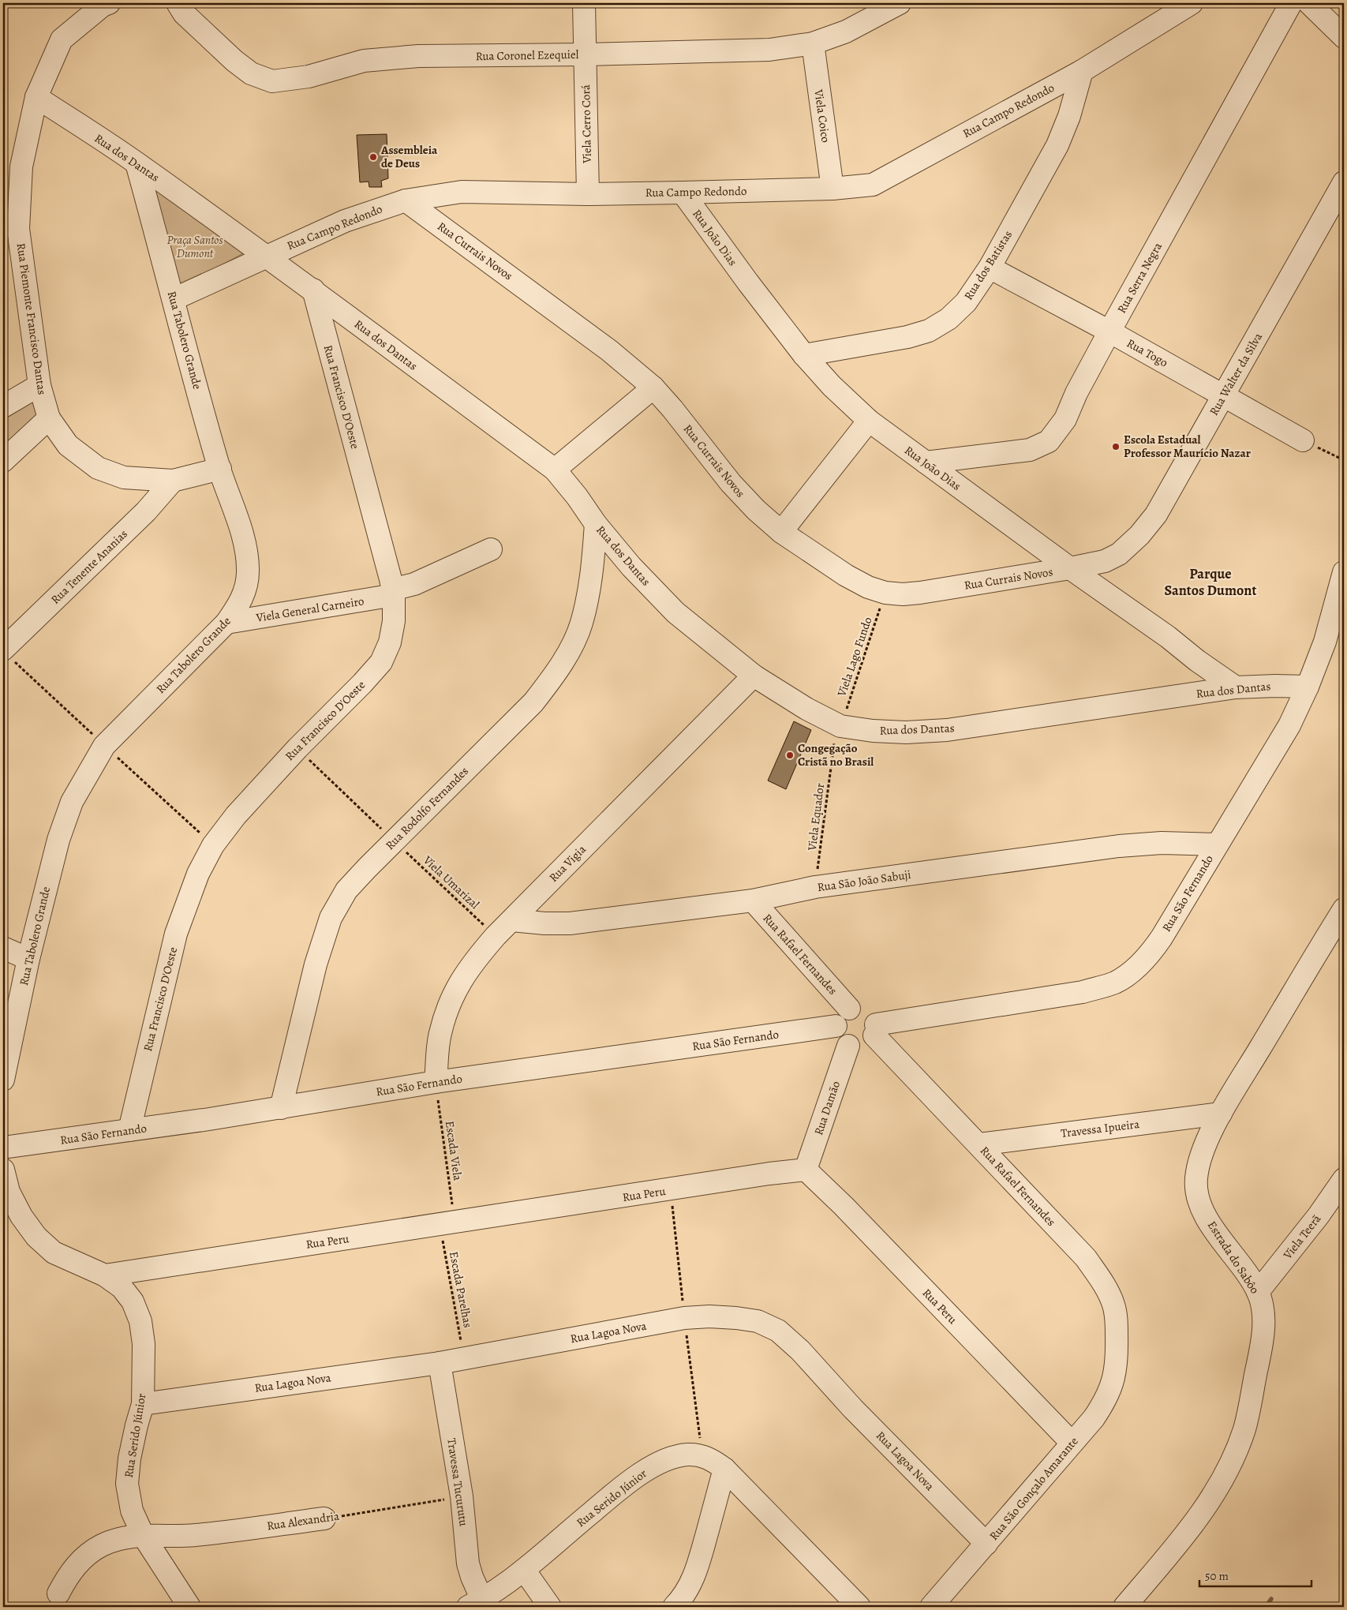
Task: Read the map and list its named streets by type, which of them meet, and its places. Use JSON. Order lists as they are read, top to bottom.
{
  "streets": {
    "street": [
      "Rua Coronel Ezequiel",
      "Rua Campo Redondo",
      "Viela Coico",
      "Viela Cerro Corá",
      "Rua dos Dantas",
      "Rua João Dias",
      "Rua Currais Novos",
      "Rua dos Batistas",
      "Rua Serra Negra",
      "Rua Piemonte Francisco Dantas",
      "Rua Tabolero Grande",
      "Rua Togo",
      "Rua Walter da Silva",
      "Rua Francisco D'Oeste",
      "Rua Tenente Ananias",
      "Viela General Carneiro",
      "Rua Rodolfo Fernandes",
      "Rua Vigia",
      "Rua São João Sabuji",
      "Rua São Fernando",
      "Rua Rafael Fernandes",
      "Rua Damão",
      "Travessa Ipueira",
      "Rua Peru",
      "Viela Teerã",
      "Estrada do Sabôo",
      "Rua Lagoa Nova",
      "Rua Serido Júnior",
      "Travessa Tucurutu",
      "Rua São Gonçalo Amarante",
      "Rua Alexandria"
    ],
    "path": [
      "Viela Lago Fundo",
      "Viela Equador",
      "Viela Umarizal",
      "Escada Viela",
      "Escada Parelhas"
    ]
  },
  "crossings": [
    ["Rua Coronel Ezequiel", "Viela Coico"],
    ["Rua Coronel Ezequiel", "Viela Cerro Corá"],
    ["Rua Campo Redondo", "Viela Coico"],
    ["Rua Campo Redondo", "Viela Cerro Corá"],
    ["Rua Campo Redondo", "Rua dos Dantas"],
    ["Rua Campo Redondo", "Rua João Dias"],
    ["Rua Campo Redondo", "Rua Currais Novos"],
    ["Rua Campo Redondo", "Rua dos Batistas"],
    ["Rua Campo Redondo", "Rua Tabolero Grande"],
    ["Rua dos Dantas", "Rua João Dias"],
    ["Rua dos Dantas", "Rua Piemonte Francisco Dantas"],
    ["Rua dos Dantas", "Rua Tabolero Grande"],
    ["Rua dos Dantas", "Rua Francisco D'Oeste"],
    ["Rua dos Dantas", "Viela Lago Fundo"],
    ["Rua dos Dantas", "Rua Rodolfo Fernandes"],
    ["Rua dos Dantas", "Viela Equador"],
    ["Rua dos Dantas", "Rua Vigia"],
    ["Rua dos Dantas", "Rua São Fernando"],
    ["Rua João Dias", "Rua Currais Novos"],
    ["Rua João Dias", "Rua dos Batistas"],
    ["Rua João Dias", "Rua Serra Negra"],
    ["Rua João Dias", "Rua Walter da Silva"],
    ["Rua Currais Novos", "Rua Walter da Silva"],
    ["Rua Currais Novos", "Viela Lago Fundo"],
    ["Rua dos Batistas", "Rua Togo"],
    ["Rua Serra Negra", "Rua Togo"],
    ["Rua Piemonte Francisco Dantas", "Rua Tabolero Grande"],
    ["Rua Piemonte Francisco Dantas", "Rua Tenente Ananias"],
    ["Rua Tabolero Grande", "Viela General Carneiro"],
    ["Rua Togo", "Rua Walter da Silva"],
    ["Rua Francisco D'Oeste", "Viela General Carneiro"],
    ["Rua Francisco D'Oeste", "Viela Umarizal"],
    ["Rua Francisco D'Oeste", "Rua São Fernando"],
    ["Viela Lago Fundo", "Viela Equador"],
    ["Rua Rodolfo Fernandes", "Viela Umarizal"],
    ["Rua Rodolfo Fernandes", "Rua São Fernando"],
    ["Viela Equador", "Rua São João Sabuji"],
    ["Rua Vigia", "Rua São João Sabuji"],
    ["Rua Vigia", "Viela Umarizal"],
    ["Rua Vigia", "Rua São Fernando"],
    ["Rua Vigia", "Escada Viela"],
    ["Rua São João Sabuji", "Rua São Fernando"],
    ["Rua São João Sabuji", "Rua Rafael Fernandes"],
    ["Rua São Fernando", "Rua Rafael Fernandes"],
    ["Rua São Fernando", "Rua Damão"],
    ["Rua São Fernando", "Escada Viela"],
    ["Rua Rafael Fernandes", "Rua Damão"],
    ["Rua Rafael Fernandes", "Travessa Ipueira"],
    ["Rua Rafael Fernandes", "Rua São Gonçalo Amarante"],
    ["Rua Damão", "Rua Peru"],
    ["Travessa Ipueira", "Estrada do Sabôo"],
    ["Escada Viela", "Rua Peru"],
    ["Escada Viela", "Escada Parelhas"],
    ["Rua Peru", "Escada Parelhas"],
    ["Rua Peru", "Rua Serido Júnior"],
    ["Rua Peru", "Rua São Gonçalo Amarante"],
    ["Viela Teerã", "Estrada do Sabôo"],
    ["Escada Parelhas", "Rua Lagoa Nova"],
    ["Rua Lagoa Nova", "Rua Serido Júnior"],
    ["Rua Lagoa Nova", "Travessa Tucurutu"],
    ["Rua Lagoa Nova", "Rua São Gonçalo Amarante"],
    ["Rua Serido Júnior", "Travessa Tucurutu"],
    ["Rua Serido Júnior", "Rua Alexandria"],
    ["Travessa Tucurutu", "Rua Alexandria"]
  ],
  "districts": ["Parque Santos Dumont"],
  "parks": ["Praça Santos Dumont"],
  "places": ["Assembleia de Deus", "Escola Estadual Professor Maurício Nazar", "Congegação Cristã no Brasil"],
  "scale_bar": "50 m"
}
